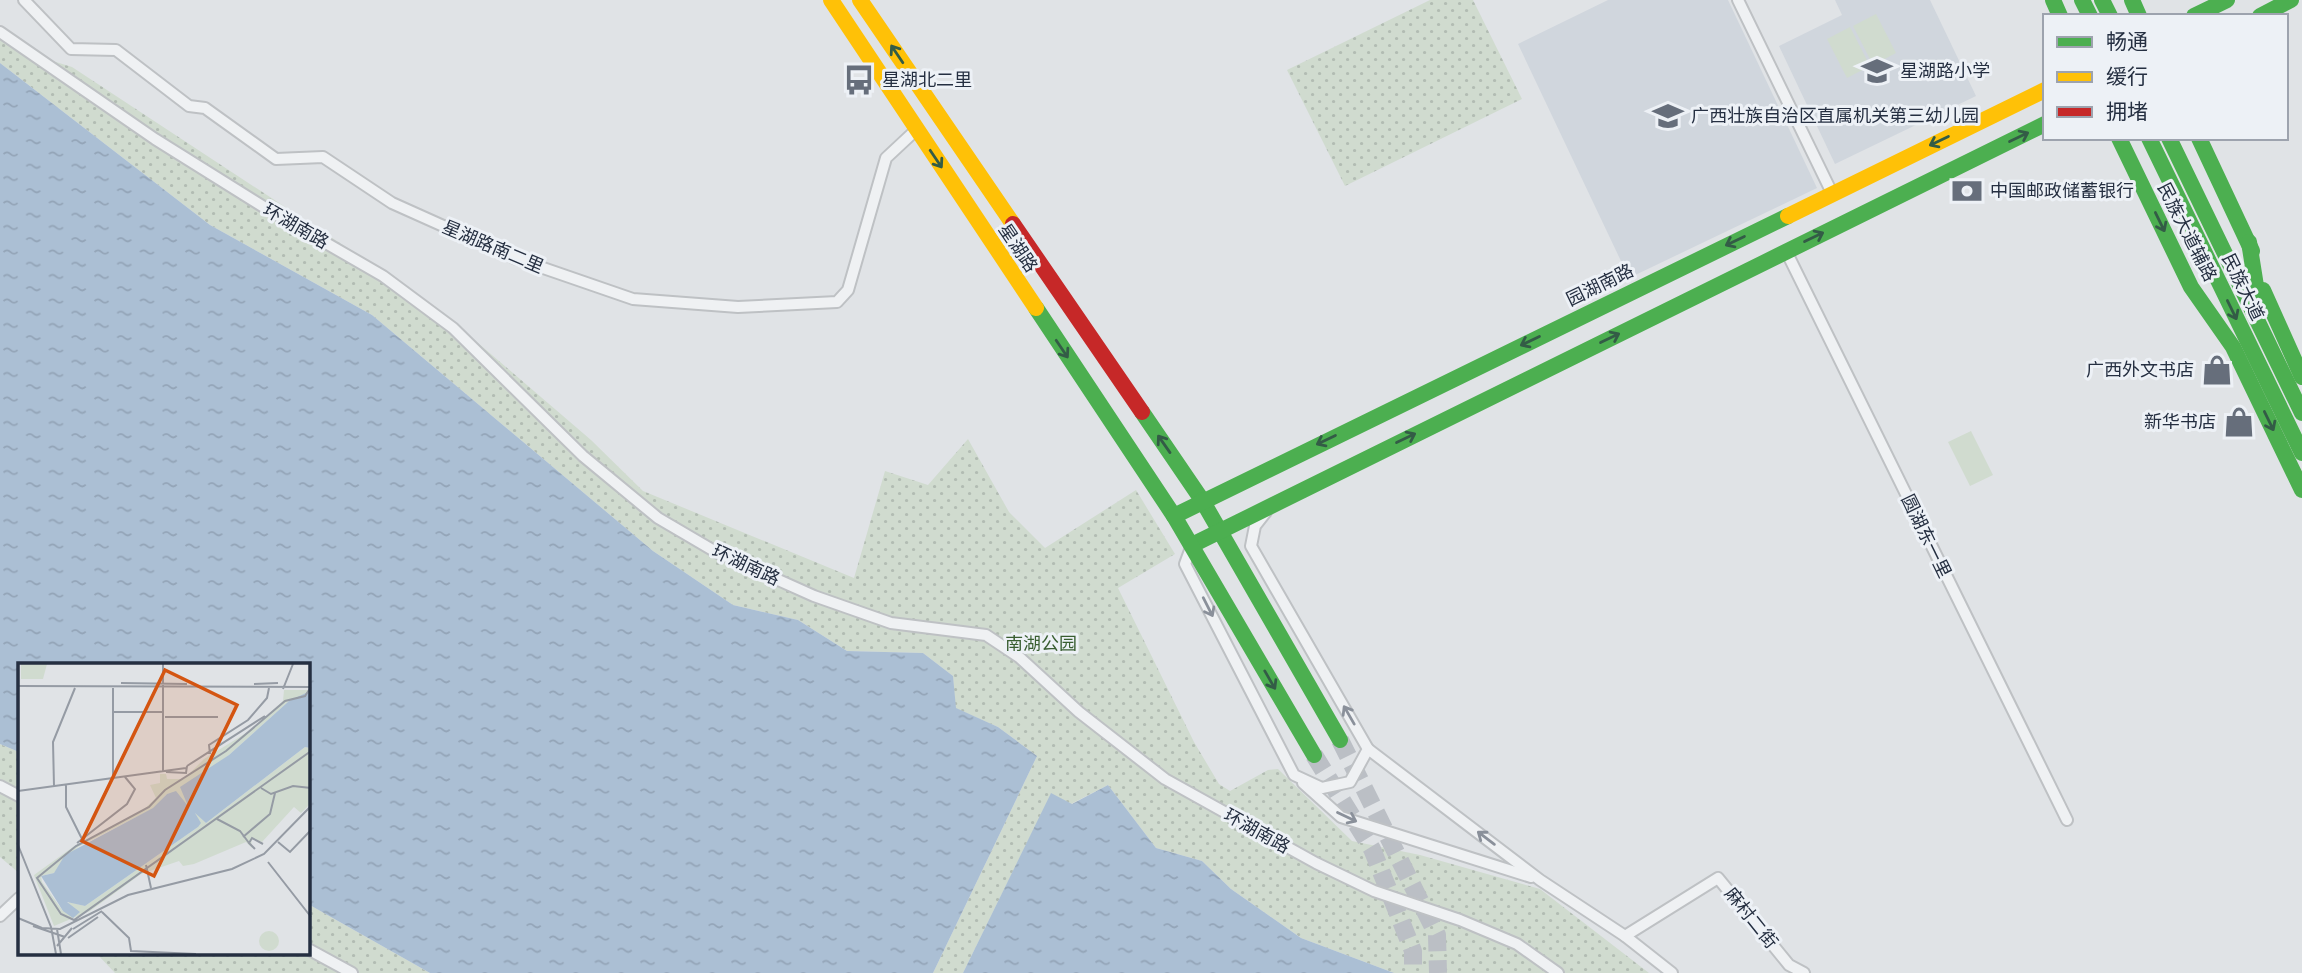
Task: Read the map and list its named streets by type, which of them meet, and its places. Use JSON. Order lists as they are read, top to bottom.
{
  "streets": {
    "main road": [
      "民族大道辅路",
      "星湖路",
      "园湖南路",
      "民族大道"
    ],
    "street": [
      "环湖南路",
      "星湖路南二里",
      "圆湖东一里",
      "麻村二街"
    ]
  },
  "crossings": [
    ["星湖路南二里", "星湖路"],
    ["星湖路", "园湖南路"]
  ],
  "parks": ["南湖公园"],
  "places": {
    "school or university": ["星湖路小学", "广西壮族自治区直属机关第三幼儿园"],
    "bus stop": ["星湖北二里"],
    "bank": ["中国邮政储蓄银行"],
    "shop": ["广西外文书店", "新华书店"]
  },
  "legend": ["畅通", "缓行", "拥堵"]
}
